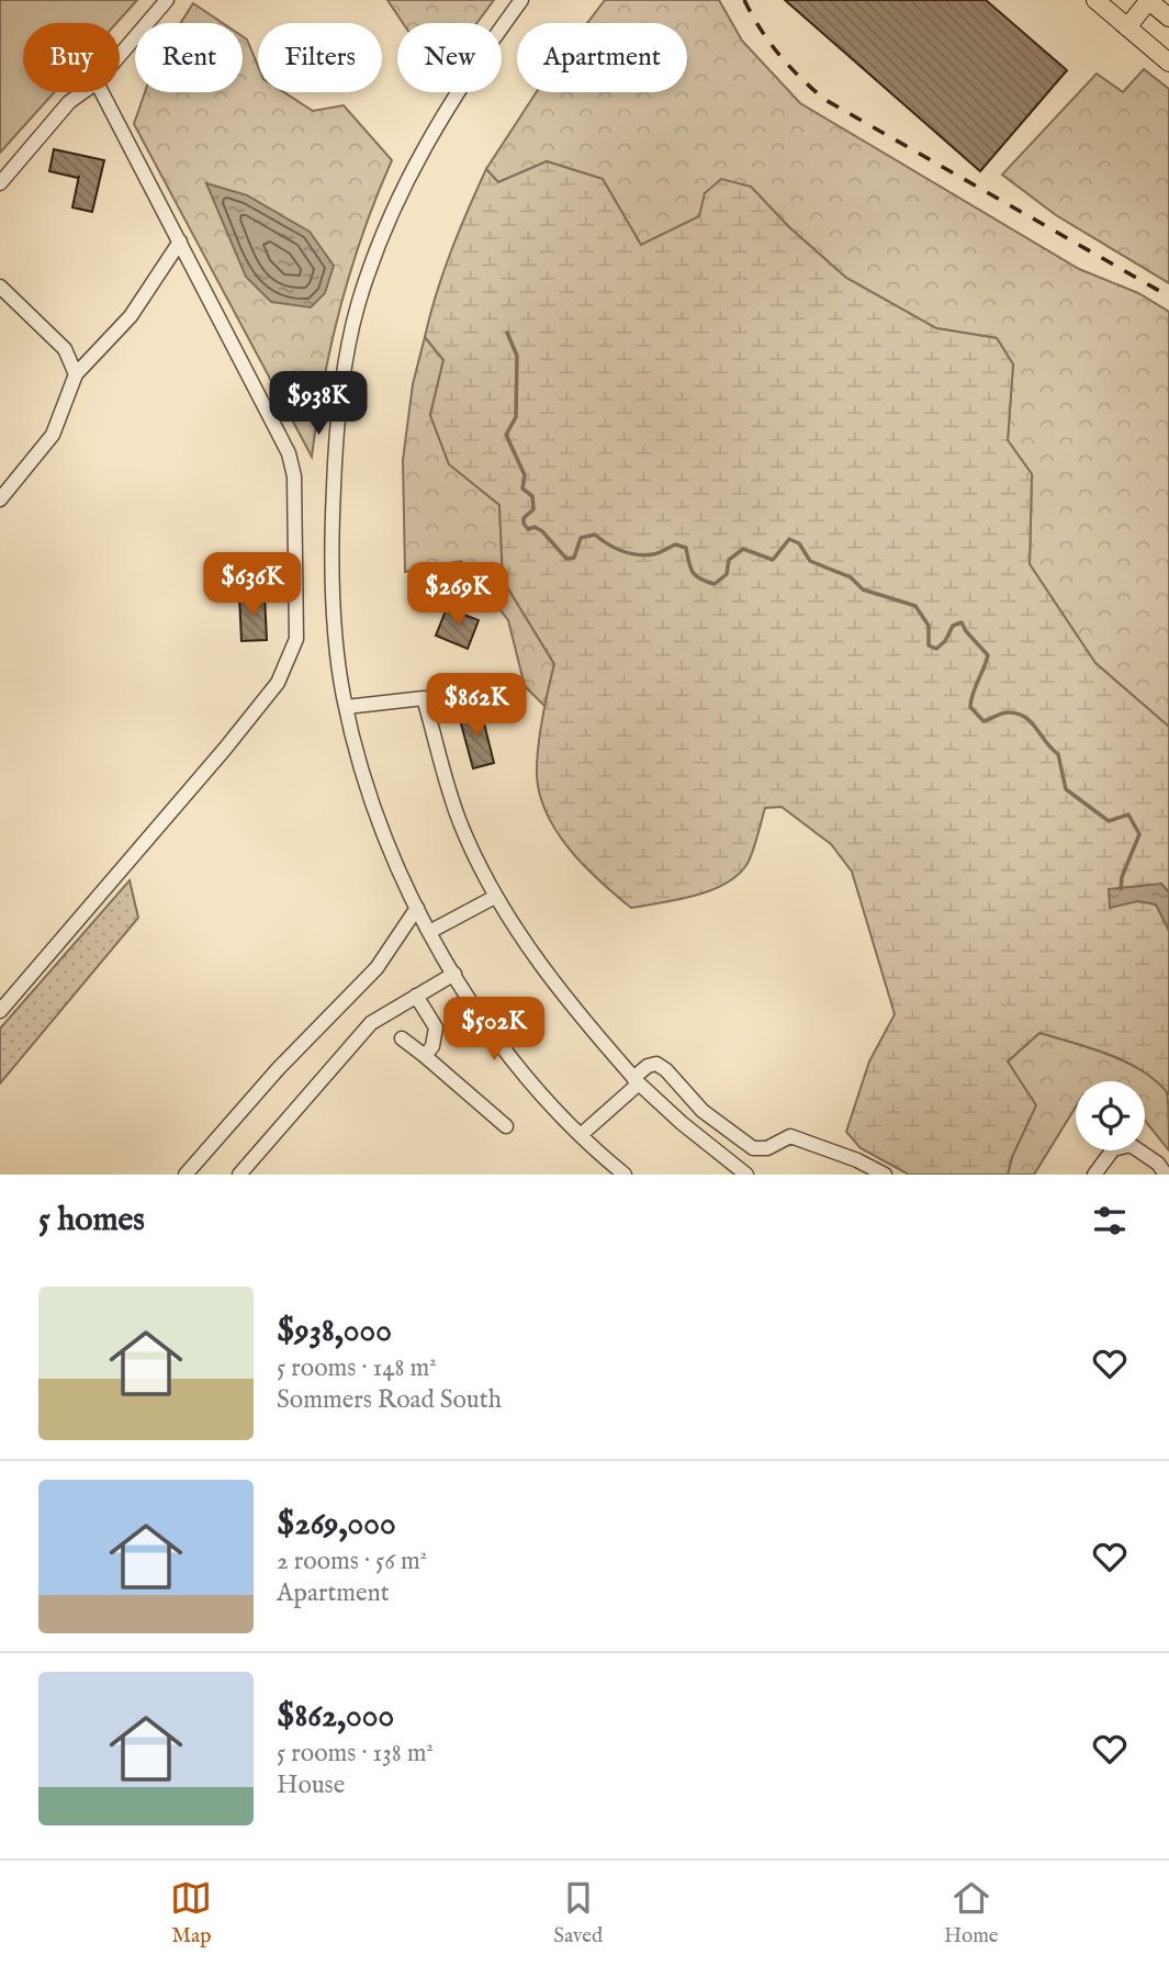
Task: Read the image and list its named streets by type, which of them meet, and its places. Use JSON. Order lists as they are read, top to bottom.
{
  "page": {
    "chip": [
      "Buy",
      "Rent",
      "Filters",
      "New",
      "Apartment"
    ],
    "price": [
      "$938K",
      "$636K",
      "$269K",
      "$862K",
      "$502K"
    ],
    "heading": "5 homes",
    "list": [
      {
        "name": "$938,000",
        "note": "5 rooms · 148 m² · Sommers Road South"
      },
      {
        "name": "$269,000",
        "note": "2 rooms · 56 m² · Apartment"
      },
      {
        "name": "$862,000",
        "note": "5 rooms · 138 m² · House"
      }
    ],
    "tabs": ["Map", "Saved", "Home"]
  }
}
